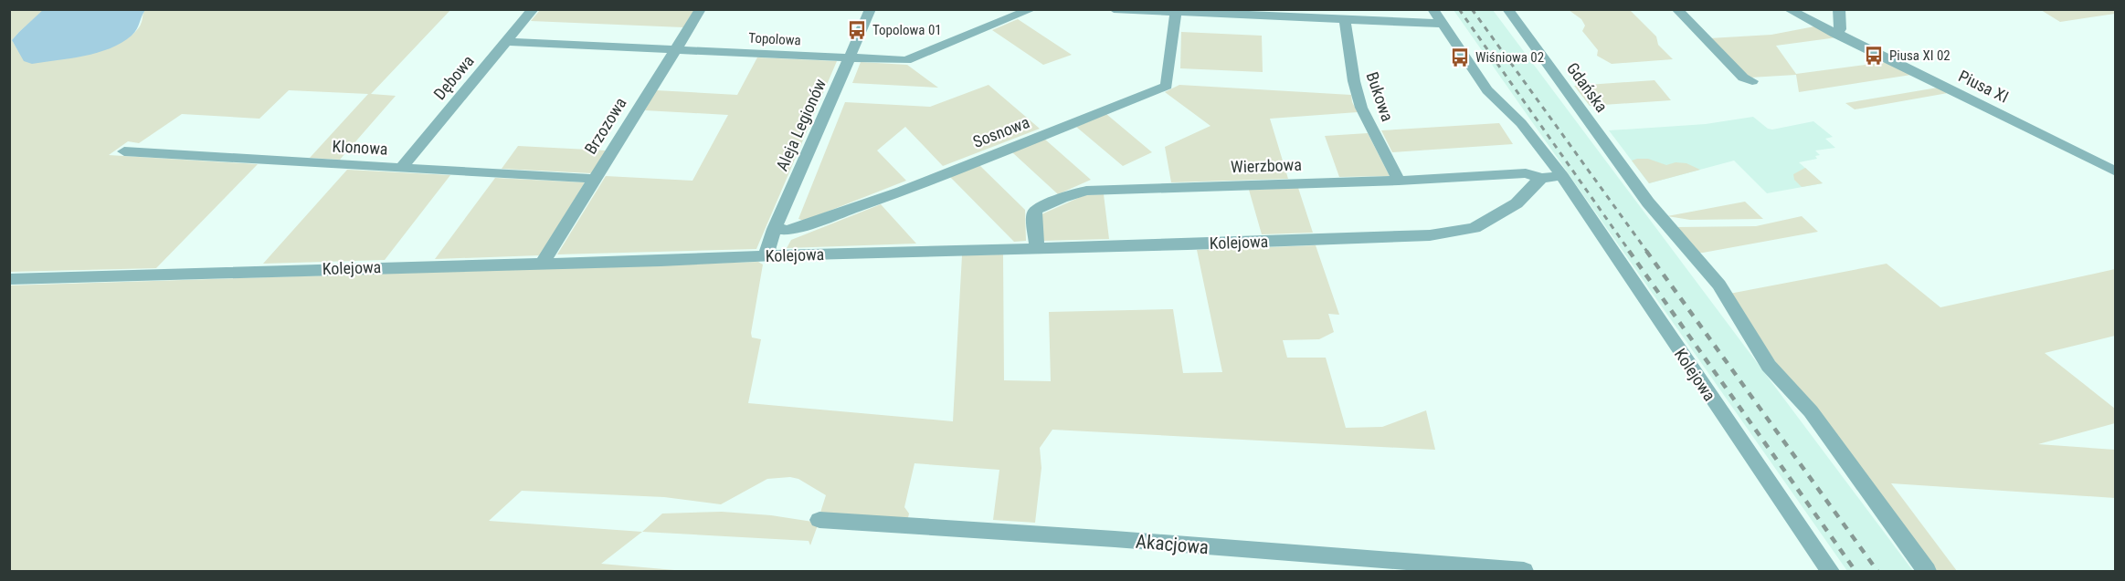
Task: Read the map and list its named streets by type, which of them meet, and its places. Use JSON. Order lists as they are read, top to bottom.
{
  "streets": {
    "street": [
      "Topolowa",
      "Dębowa",
      "Piusa XI",
      "Gdańska",
      "Bukowa",
      "Aleja Legionów",
      "Brzozowa",
      "Sosnowa",
      "Klonowa",
      "Wierzbowa",
      "Kolejowa",
      "Akacjowa"
    ]
  },
  "crossings": [
    ["Topolowa", "Dębowa"],
    ["Topolowa", "Aleja Legionów"],
    ["Topolowa", "Brzozowa"],
    ["Dębowa", "Klonowa"],
    ["Bukowa", "Wierzbowa"],
    ["Aleja Legionów", "Sosnowa"],
    ["Aleja Legionów", "Kolejowa"],
    ["Brzozowa", "Klonowa"],
    ["Brzozowa", "Kolejowa"],
    ["Wierzbowa", "Kolejowa"]
  ],
  "places": {
    "bus stop": ["Topolowa 01", "Piusa XI 02", "Wiśniowa 02"]
  }
}
